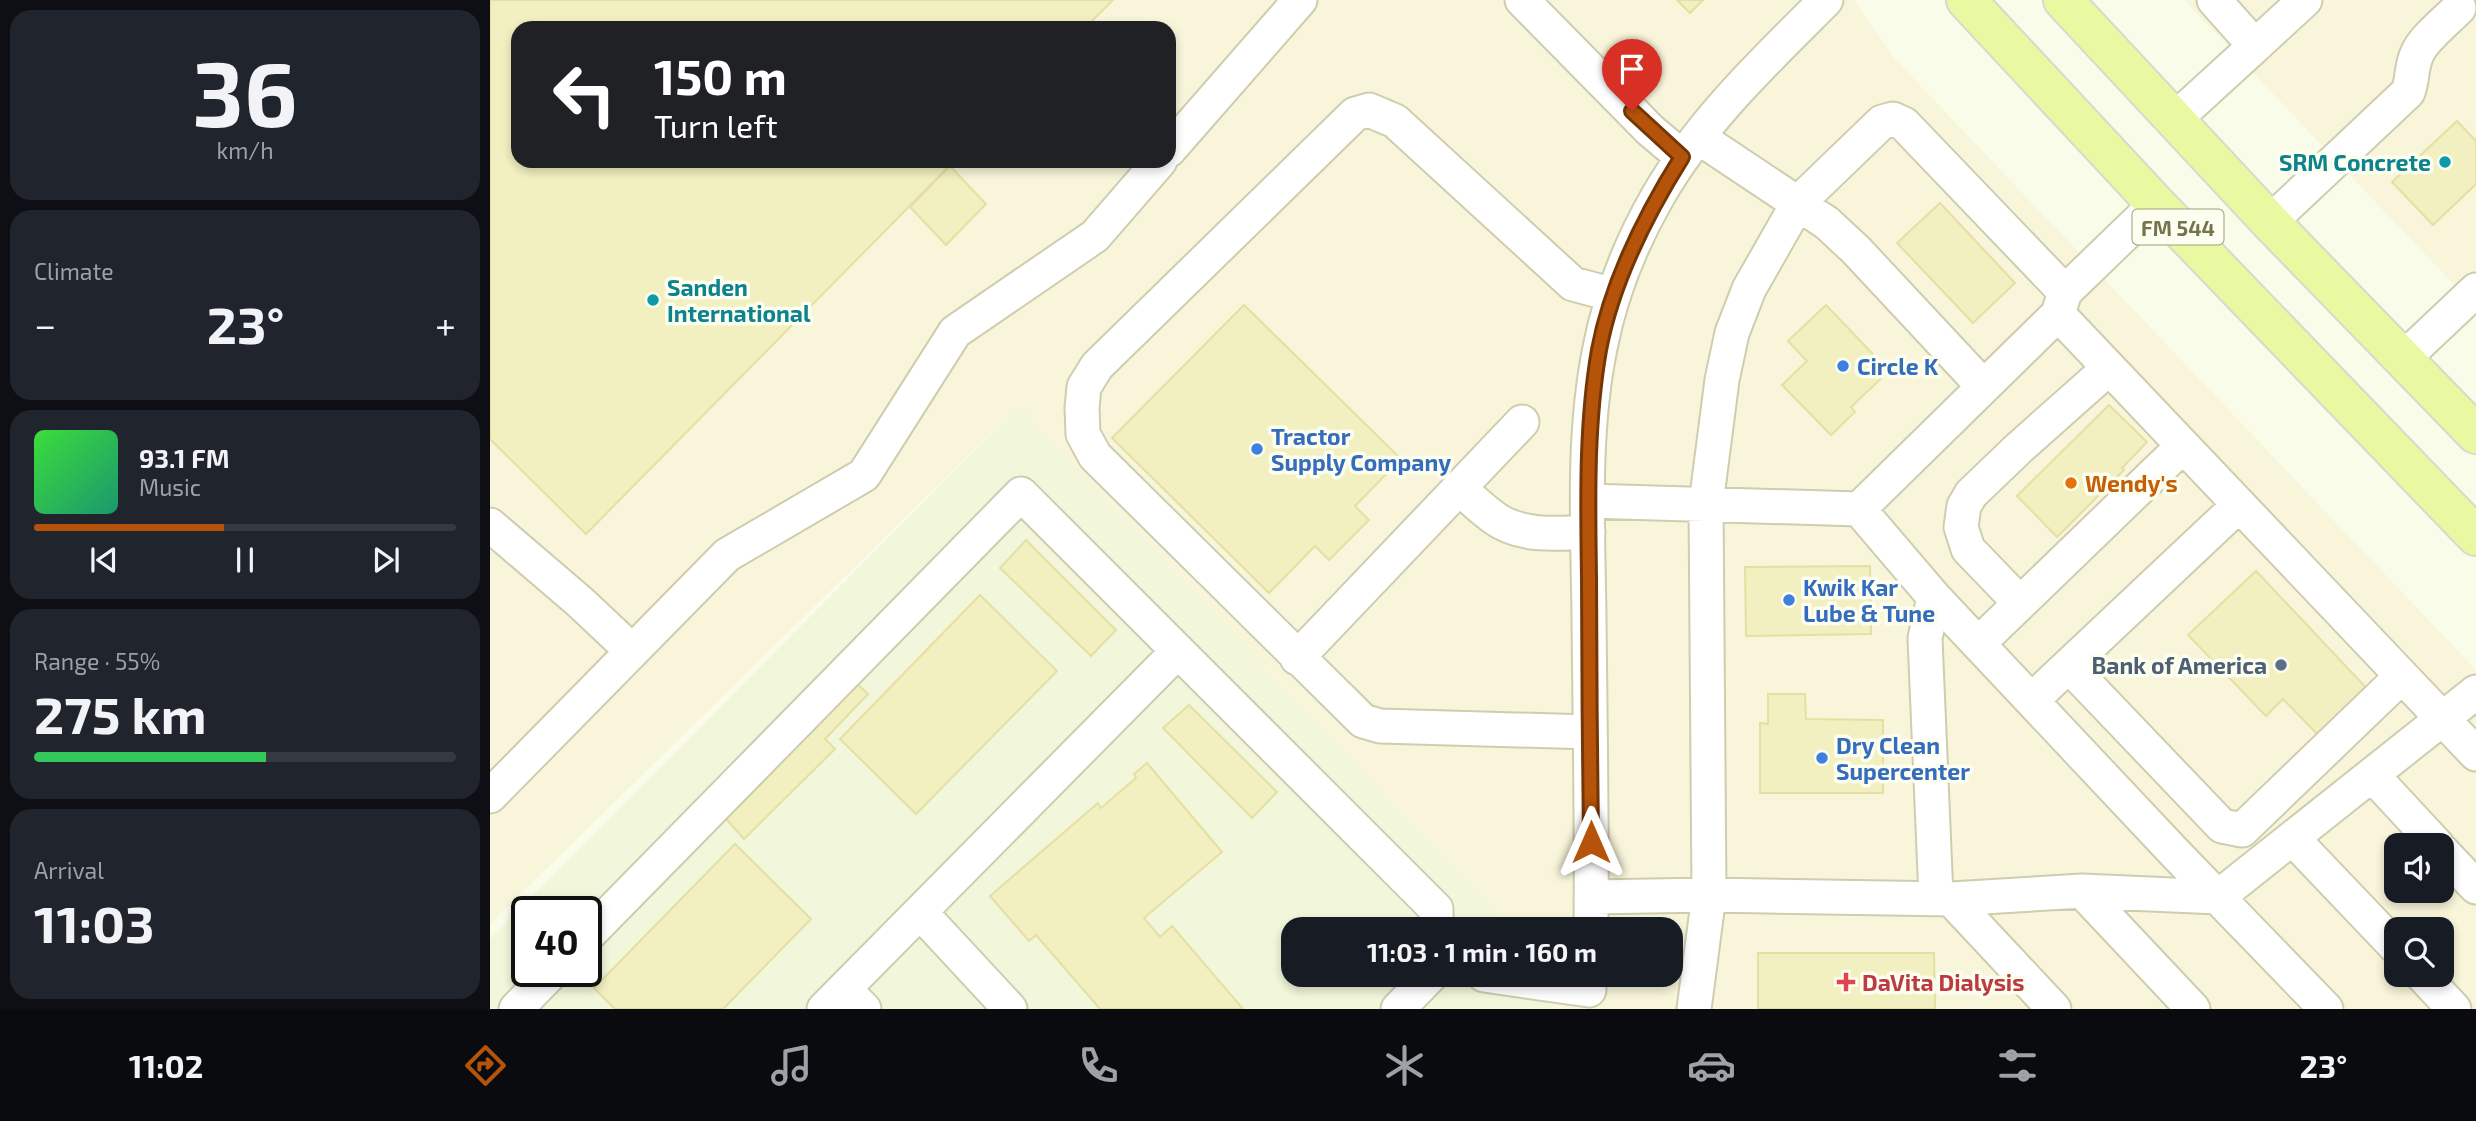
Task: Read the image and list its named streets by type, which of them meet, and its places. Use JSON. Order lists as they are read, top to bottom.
{
  "streets": {
    "main road": ["FM 544"]
  },
  "places": {
    "other": [
      "SRM Concrete",
      "Sanden International",
      "Circle K",
      "Tractor Supply Company",
      "Wendy's",
      "Kwik Kar Lube & Tune",
      "Bank of America",
      "Dry Clean Supercenter"
    ],
    "health": ["DaVita Dialysis"]
  },
  "page": {
    "tile": [
      ["36", "km/h"],
      "Climate",
      ["Range · 55%", "275 km"],
      ["Arrival", "11:03"]
    ],
    "turn": ["150 m", "Turn left"],
    "heat": ["−", "23°", "+"],
    "song": ["93.1 FM", "Music"],
    "limit": "40",
    "trip": "11:03 · 1 min · 160 m",
    "tabs": ["11:02", "23°"]
  }
}
